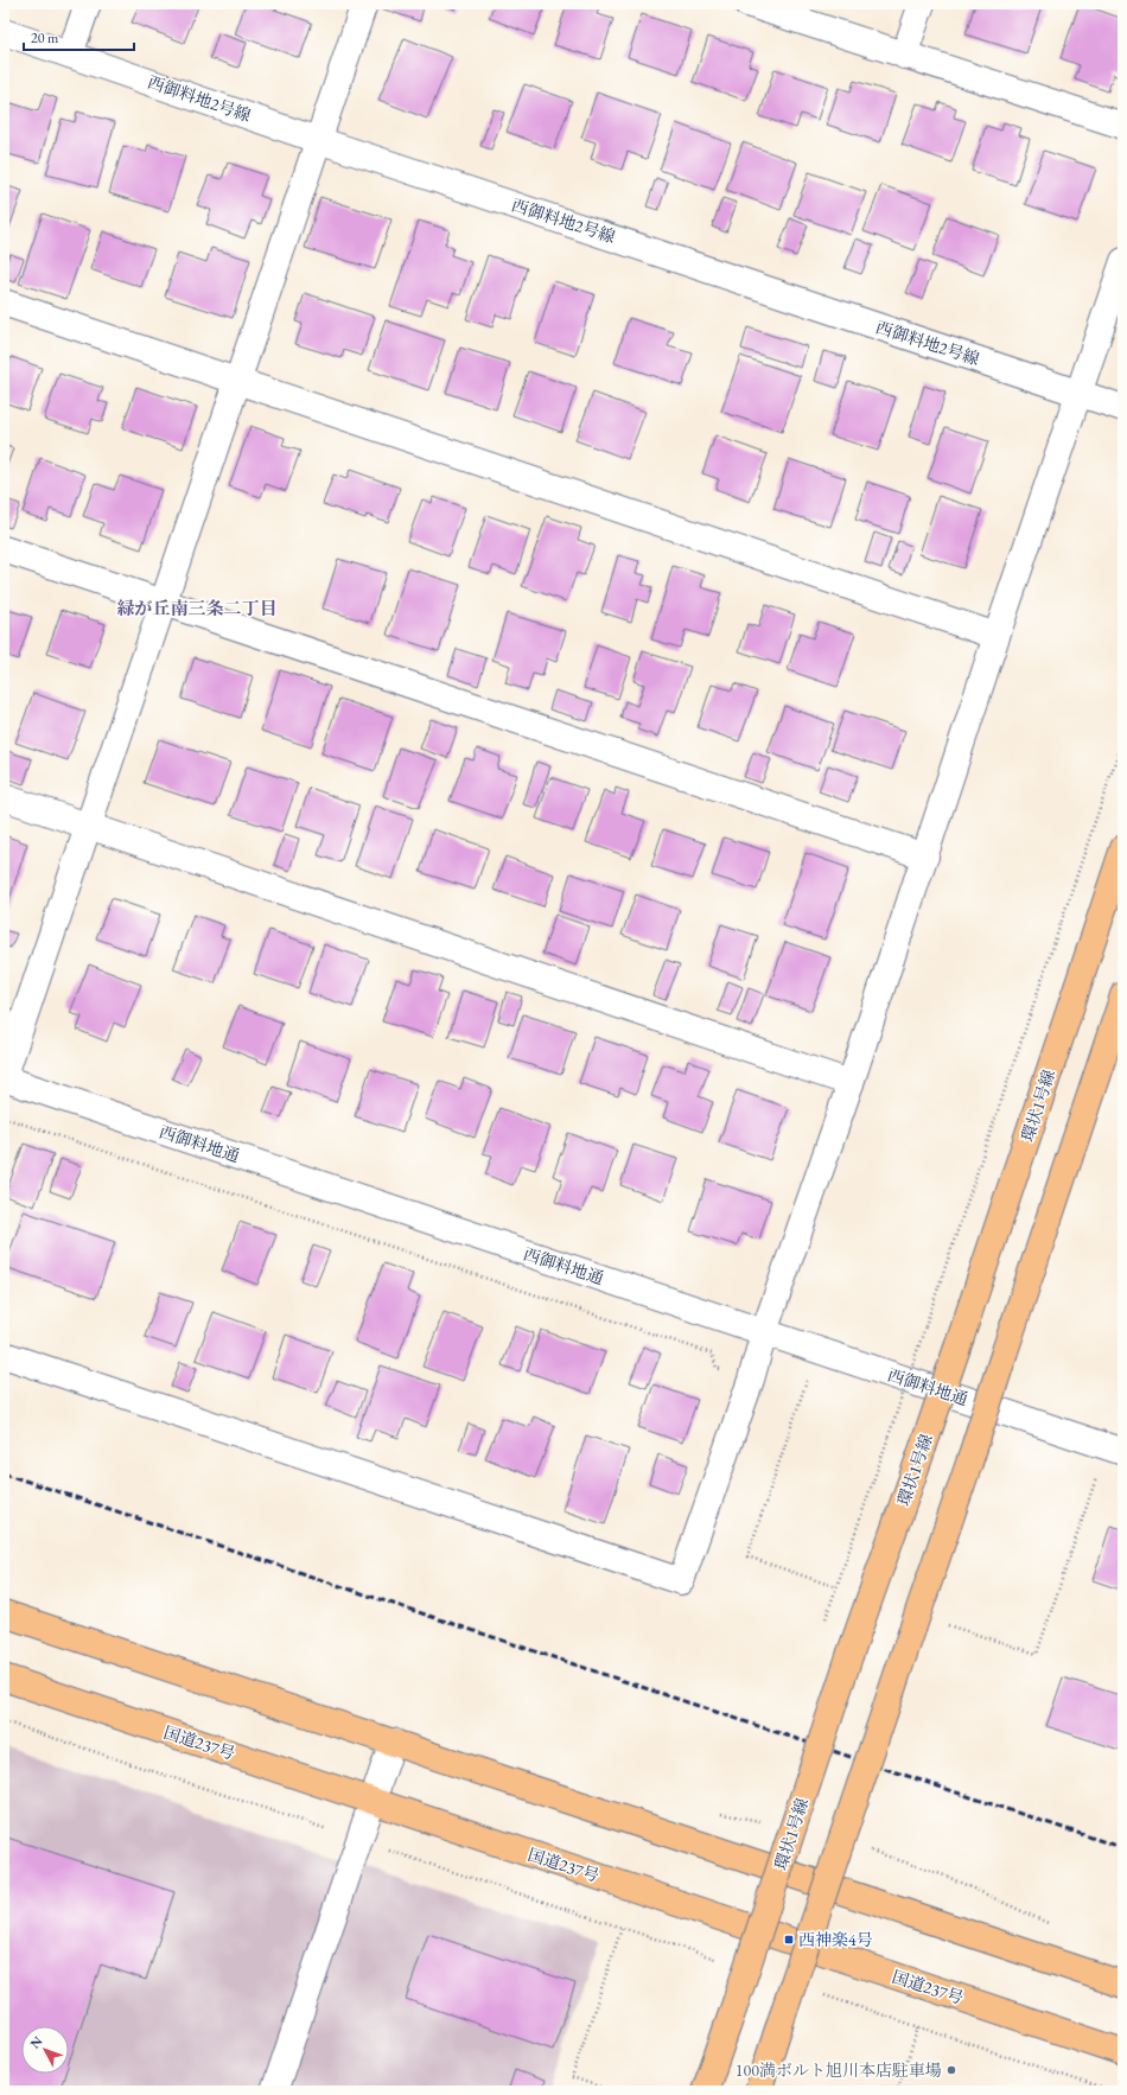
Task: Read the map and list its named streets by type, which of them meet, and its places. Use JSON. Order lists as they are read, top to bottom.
{
  "streets": {
    "main road": ["環状1号線", "国道237号"],
    "street": ["西御料地2号線", "西御料地通"]
  },
  "districts": ["緑が丘南三条二丁目"],
  "places": {
    "transit": ["西神楽4号"],
    "other": ["100満ボルト旭川本店駐車場"]
  },
  "scale_bar": "20 m",
  "north": "top left"
}
